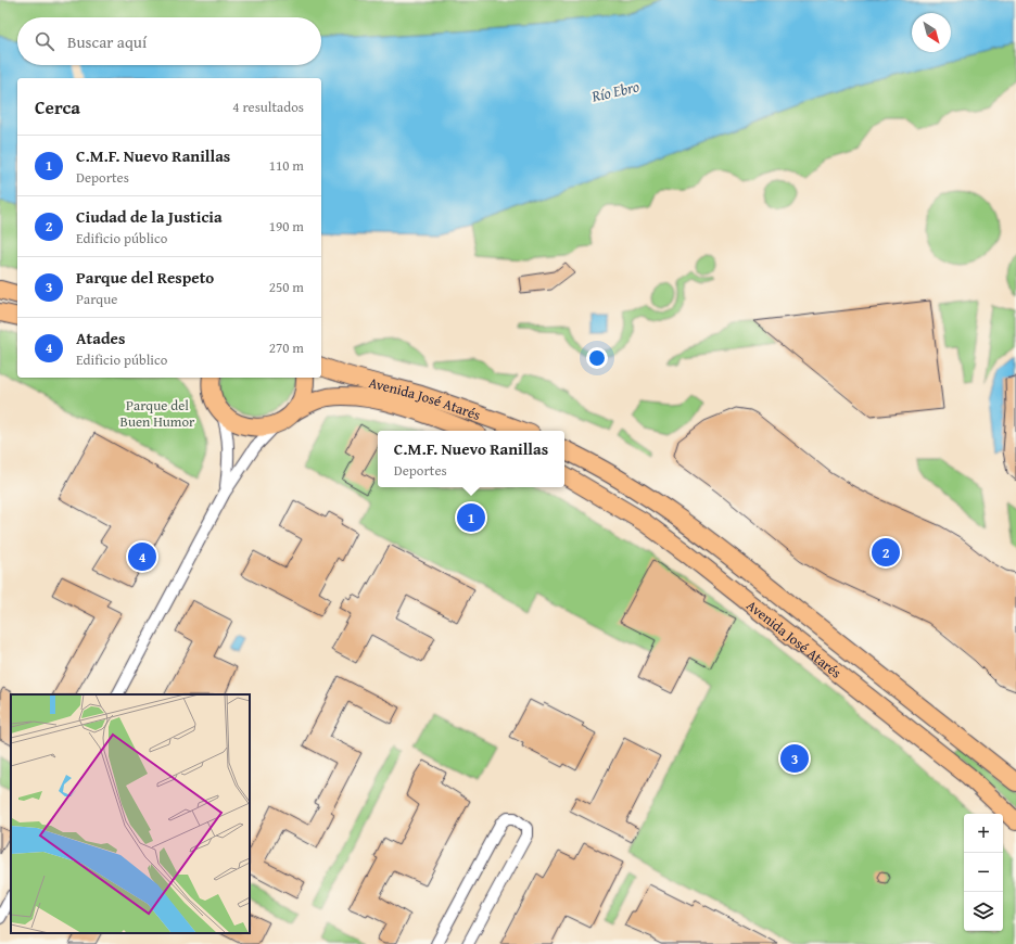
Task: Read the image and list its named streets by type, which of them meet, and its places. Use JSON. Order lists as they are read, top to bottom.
{
  "streets": {
    "main road": ["Avenida José Atarés"]
  },
  "water": ["Río Ebro"],
  "parks": ["Parque del Buen Humor"],
  "north": "bottom right",
  "page": {
    "search": "Buscar aquí",
    "heading": ["Cerca", "4 resultados"],
    "list": [
      {
        "mark": "1",
        "name": "C.M.F. Nuevo Ranillas",
        "note": "Deportes",
        "value": "110 m"
      },
      {
        "mark": "2",
        "name": "Ciudad de la Justicia",
        "note": "Edificio público",
        "value": "190 m"
      },
      {
        "mark": "3",
        "name": "Parque del Respeto",
        "note": "Parque",
        "value": "250 m"
      },
      {
        "mark": "4",
        "name": "Atades",
        "note": "Edificio público",
        "value": "270 m"
      }
    ],
    "popup": ["C.M.F. Nuevo Ranillas", "Deportes"],
    "pins": [
      "1",
      "2",
      "4",
      "3"
    ],
    "map_buttons": ["+", "−"]
  }
}
